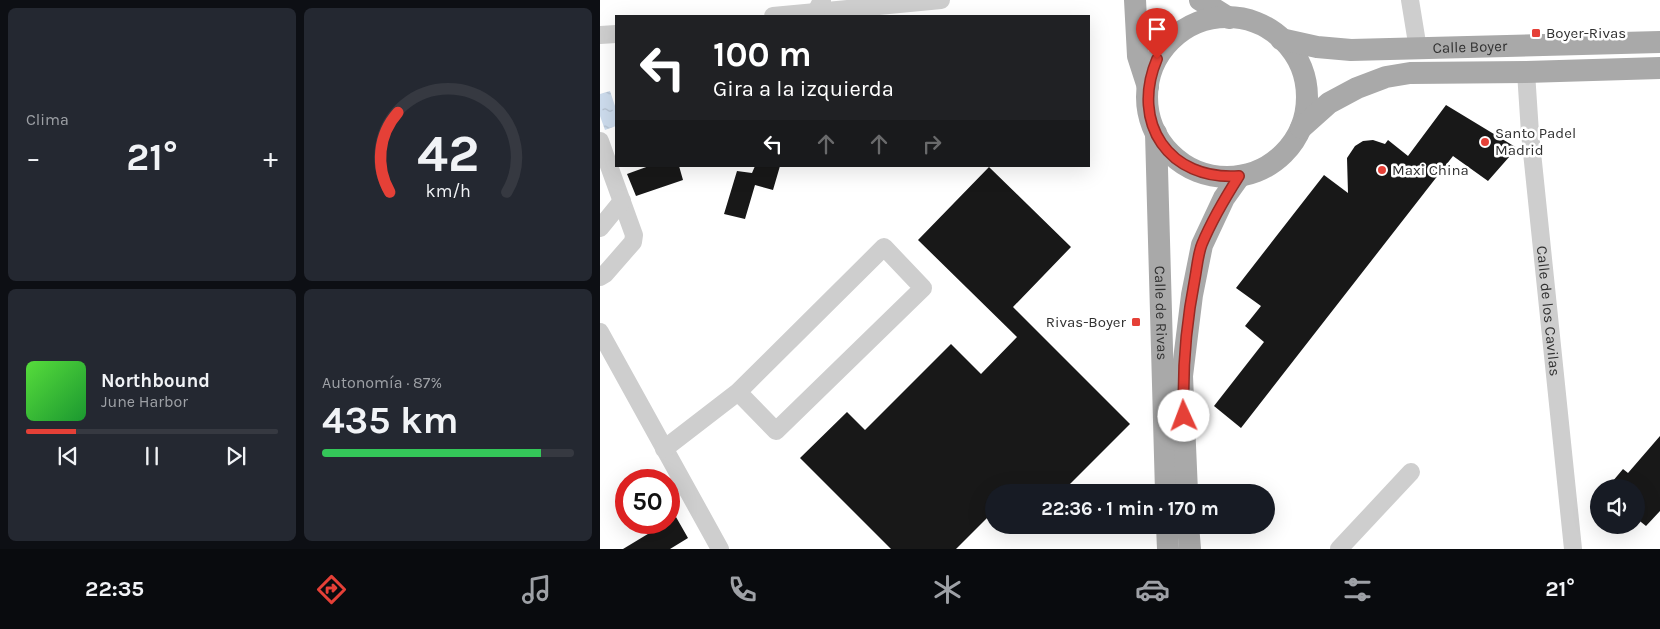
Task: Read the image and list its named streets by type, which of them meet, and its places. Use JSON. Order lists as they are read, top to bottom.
{
  "streets": {
    "main road": ["Calle Boyer", "Calle de Rivas"],
    "street": ["Calle de los Cavilas"]
  },
  "crossings": [
    ["Calle Boyer", "Calle de los Cavilas"],
    ["Calle Boyer", "Calle de Rivas"]
  ],
  "places": {
    "transit": ["Boyer-Rivas", "Rivas-Boyer"],
    "other": ["Santo Padel Madrid", "Maxi China"]
  },
  "page": {
    "tile": [
      "Clima",
      ["Autonomía · 87%", "435 km"]
    ],
    "turn": ["100 m", "Gira a la izquierda"],
    "heat": ["−", "21°", "+"],
    "song": ["Northbound", "June Harbor"],
    "limit": "50",
    "trip": "22:36 · 1 min · 170 m",
    "tabs": ["22:35", "21°"],
    "gauge": ["42", "km/h"]
  }
}
